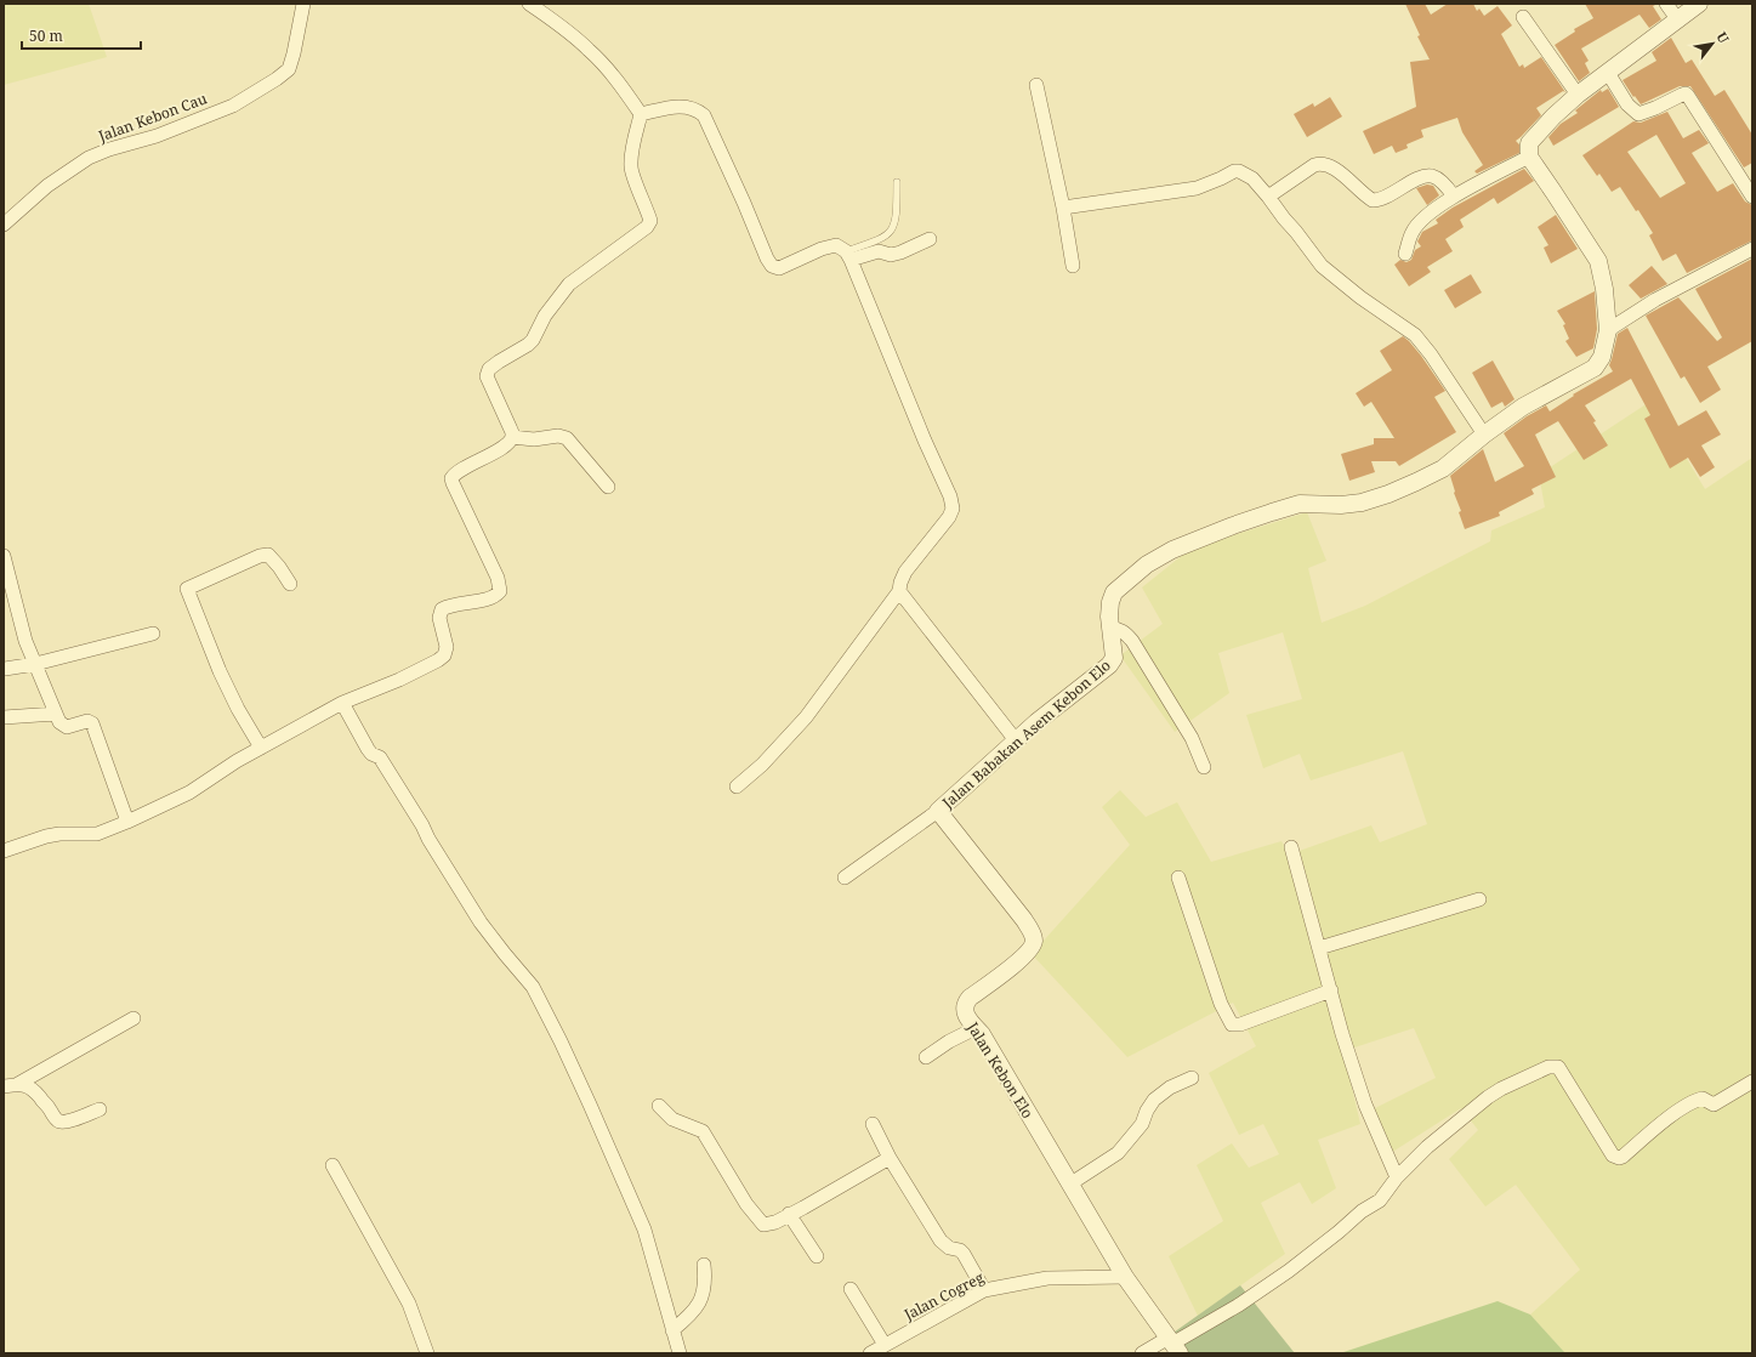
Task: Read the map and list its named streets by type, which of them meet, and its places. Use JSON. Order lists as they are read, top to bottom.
{
  "streets": {
    "street": [
      "Jalan Kebon Cau",
      "Jalan Babakan Asem Kebon Elo",
      "Jalan Kebon Elo",
      "Jalan Cogreg"
    ]
  },
  "crossings": [
    ["Jalan Babakan Asem Kebon Elo", "Jalan Kebon Elo"],
    ["Jalan Kebon Elo", "Jalan Cogreg"]
  ],
  "scale_bar": "50 m",
  "north": "top right"
}
